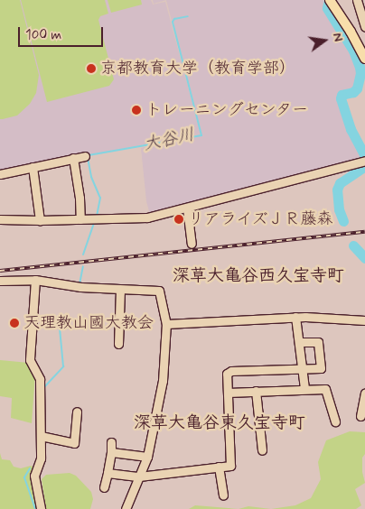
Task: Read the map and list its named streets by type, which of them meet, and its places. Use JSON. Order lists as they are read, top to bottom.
{
  "districts": ["深草大亀谷西久宝寺町", "深草大亀谷東久宝寺町"],
  "water": ["大谷川"],
  "places": [
    "京都教育大学（教育学部）",
    "トレーニングセンター",
    "リアライズＪＲ藤森",
    "天理教山國大教会"
  ],
  "scale_bar": "100 m",
  "north": "right"
}
